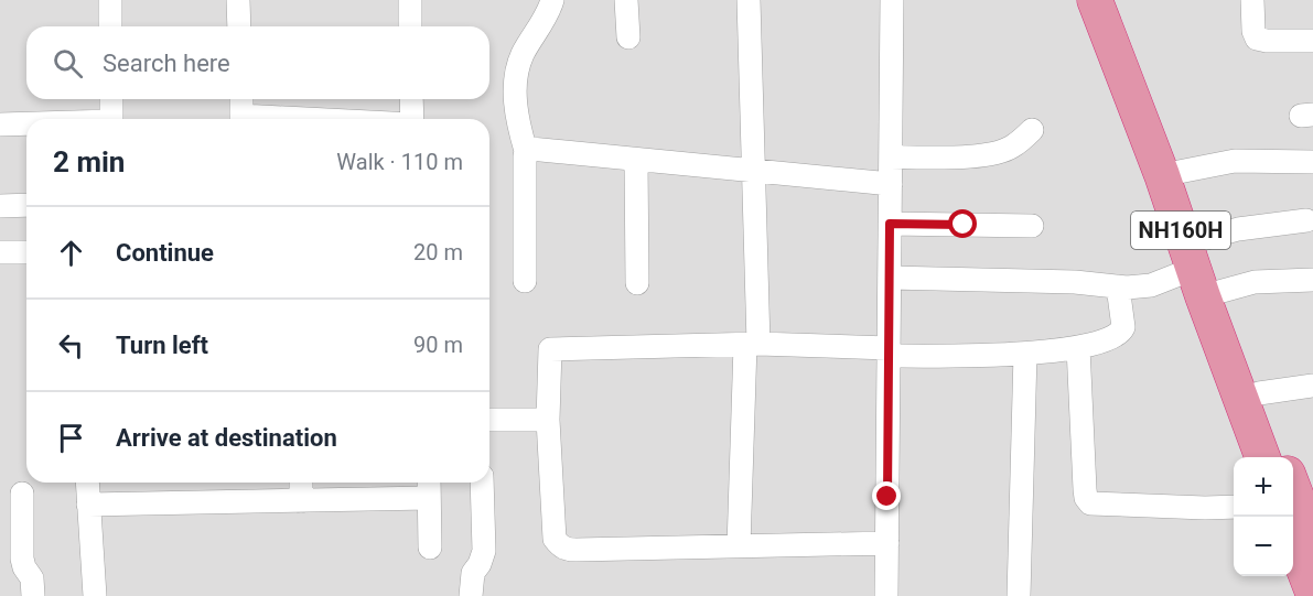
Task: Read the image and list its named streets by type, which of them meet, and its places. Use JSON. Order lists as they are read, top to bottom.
{
  "streets": {
    "highway": ["NH160H"]
  },
  "page": {
    "search": "Search here",
    "heading": ["2 min", "Walk · 110 m"],
    "list": [
      ["Continue", "20 m"],
      ["Turn left", "90 m"],
      "Arrive at destination"
    ],
    "map_buttons": ["+", "−"]
  }
}
